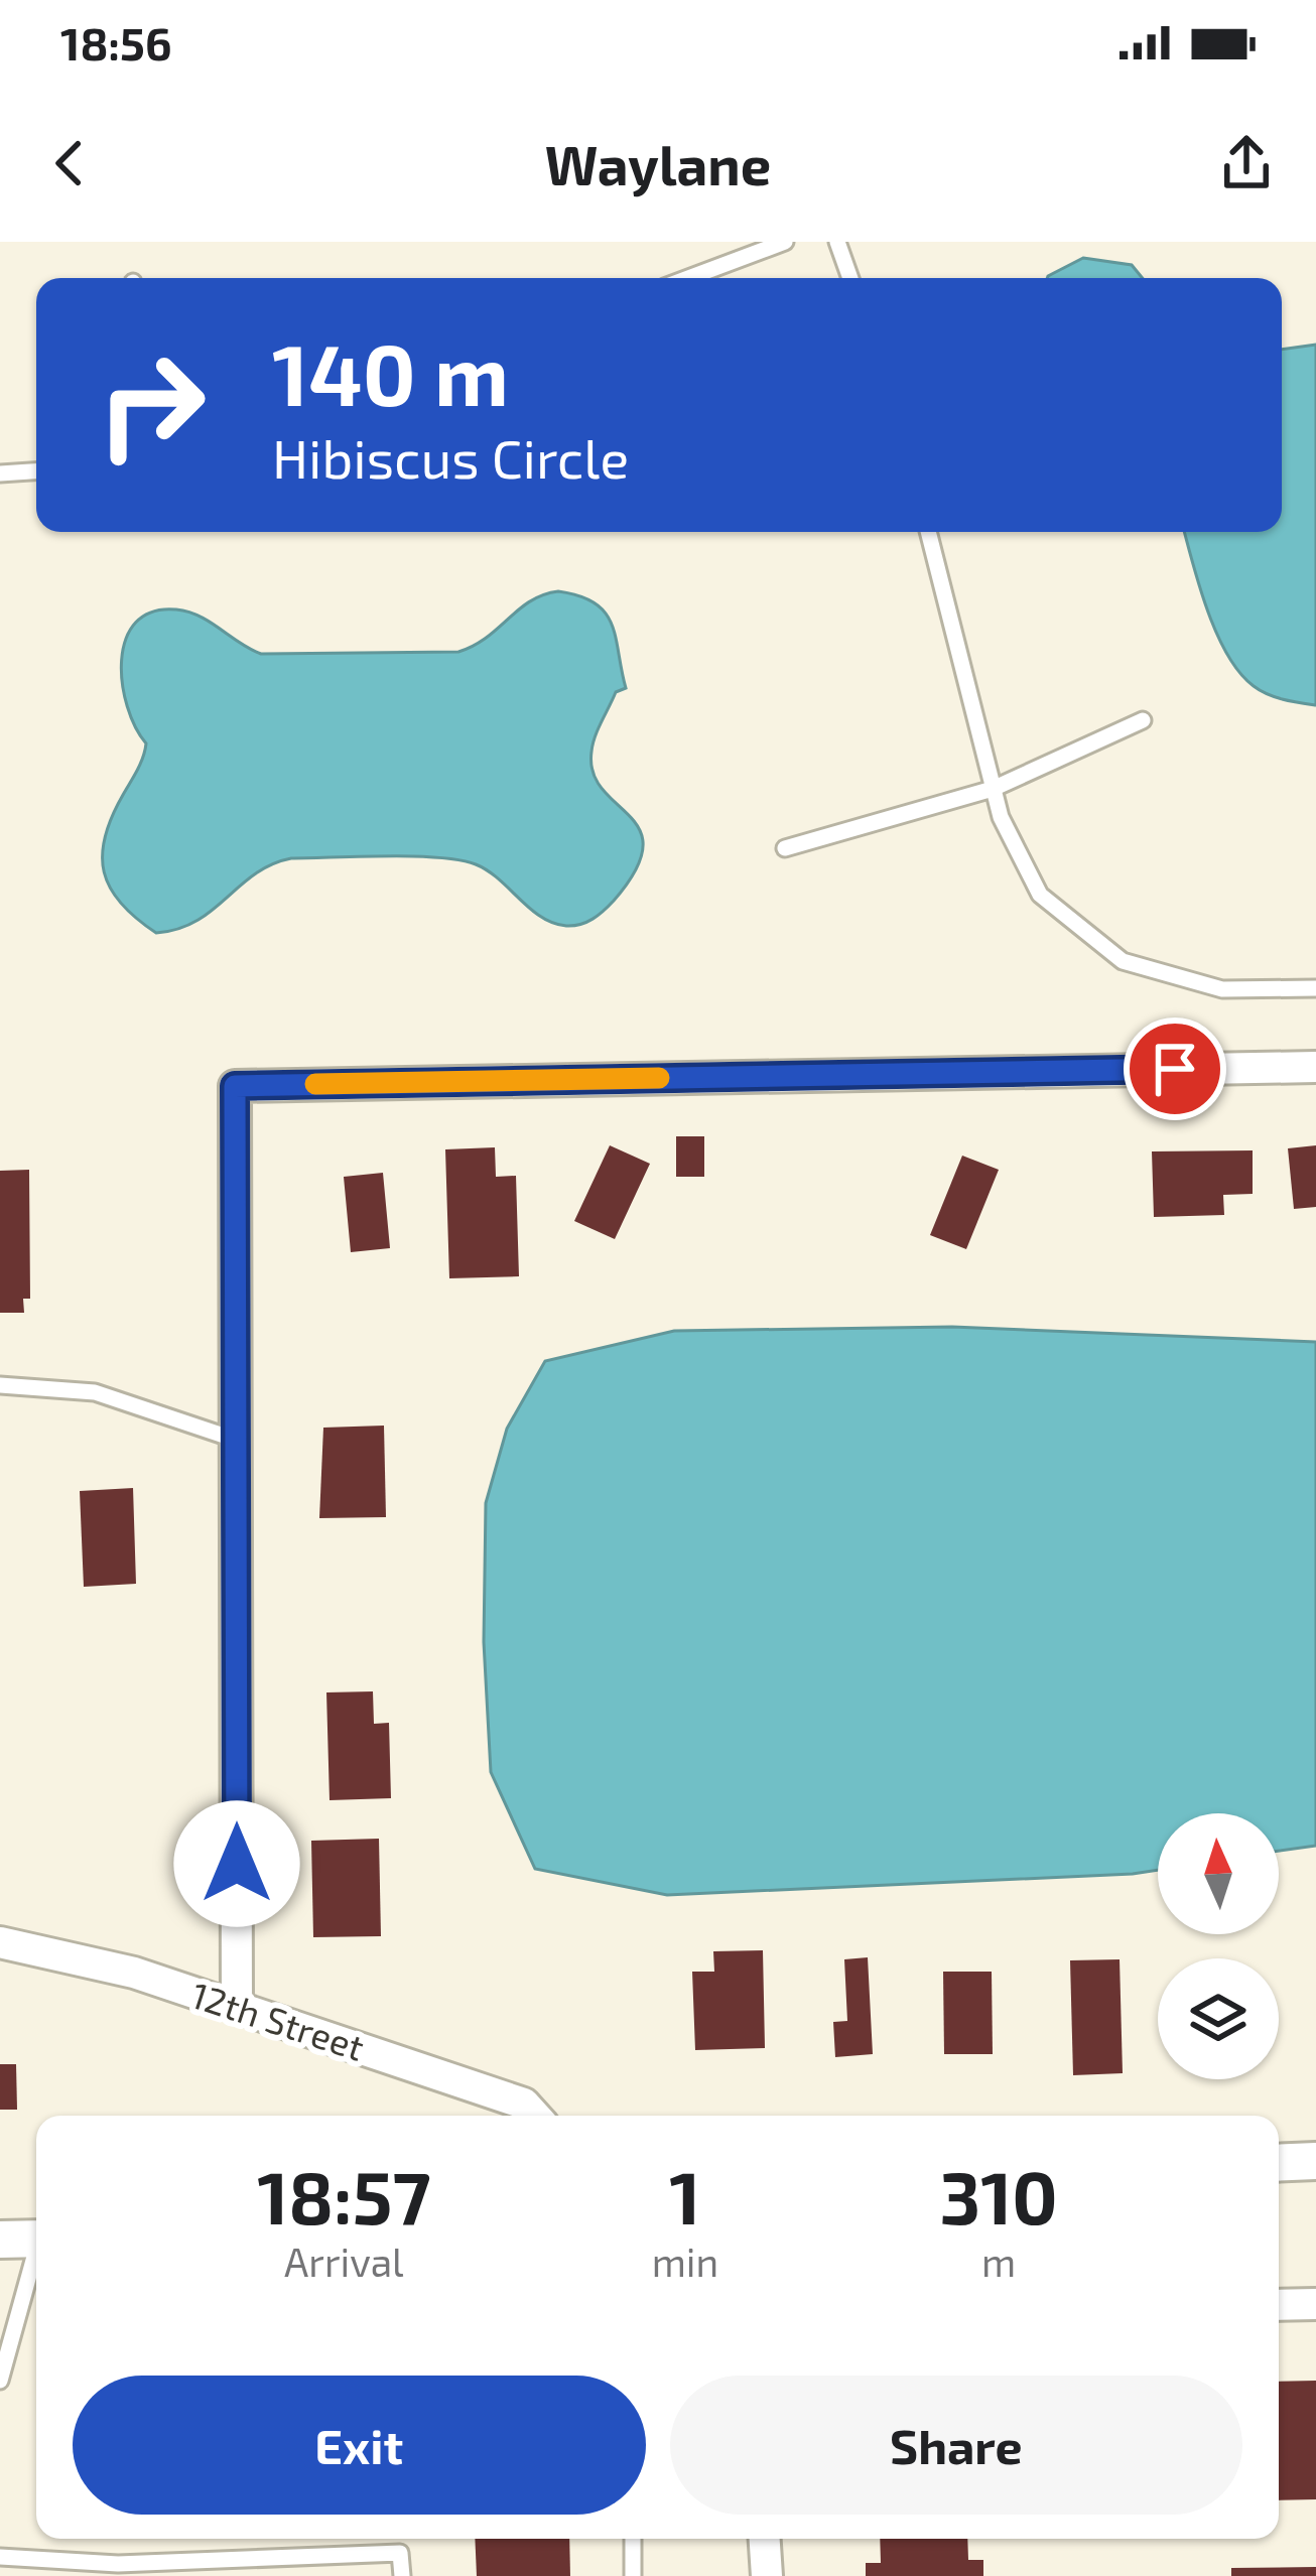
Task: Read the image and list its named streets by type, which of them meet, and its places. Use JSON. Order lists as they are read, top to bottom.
{
  "streets": {
    "street": ["12th Street"]
  },
  "north": "top",
  "page": {
    "status": "18:56",
    "header": "Waylane",
    "turn": ["140 m", "Hibiscus Circle"],
    "eta": [
      "18:57",
      "Arrival",
      "1",
      "min",
      "310",
      "m"
    ],
    "buttons": ["Exit", "Share"]
  }
}
